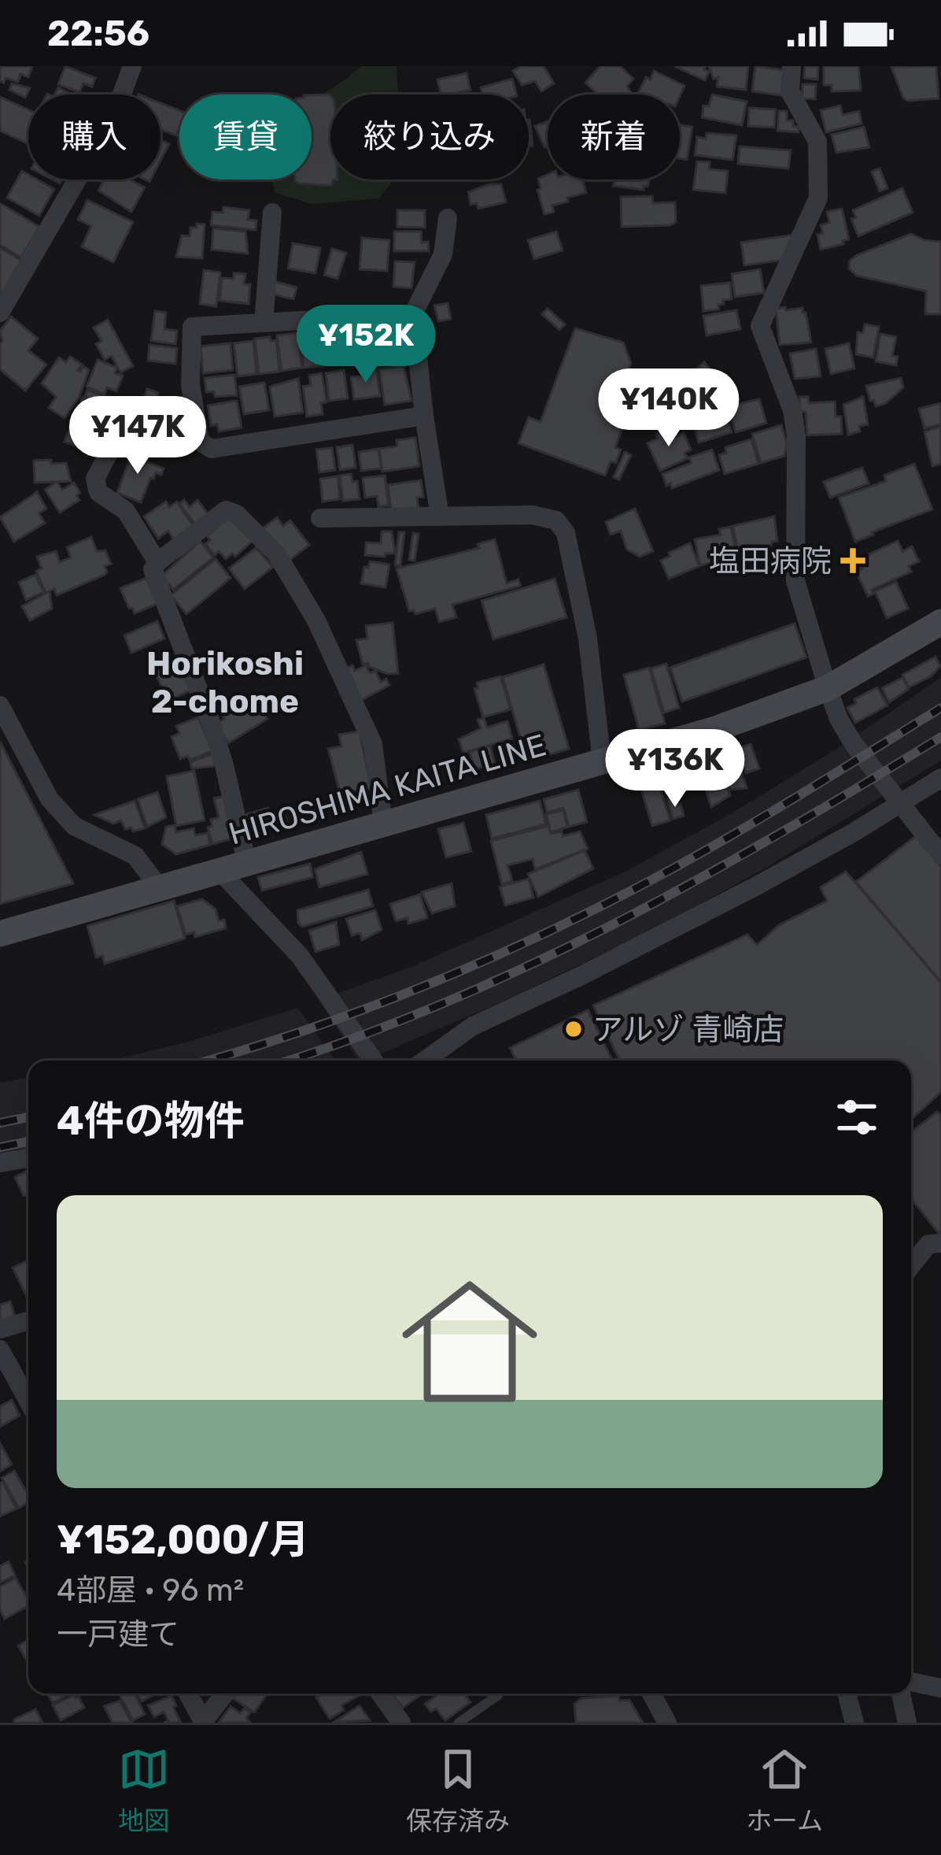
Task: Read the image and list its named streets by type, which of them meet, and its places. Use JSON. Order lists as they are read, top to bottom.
{
  "streets": {
    "main road": ["HIROSHIMA KAITA LINE"]
  },
  "districts": ["Horikoshi 2-chome"],
  "places": {
    "health": ["塩田病院"],
    "other": ["アルゾ 青崎店"]
  },
  "page": {
    "status": "22:56",
    "chip": [
      "購入",
      "賃貸",
      "絞り込み",
      "新着"
    ],
    "price": [
      "¥152K",
      "¥140K",
      "¥147K",
      "¥136K"
    ],
    "heading": "4件の物件",
    "list": [
      {
        "name": "¥152,000/月",
        "note": "4部屋 · 96 m² · 一戸建て"
      }
    ],
    "tabs": ["地図", "保存済み", "ホーム"]
  }
}
